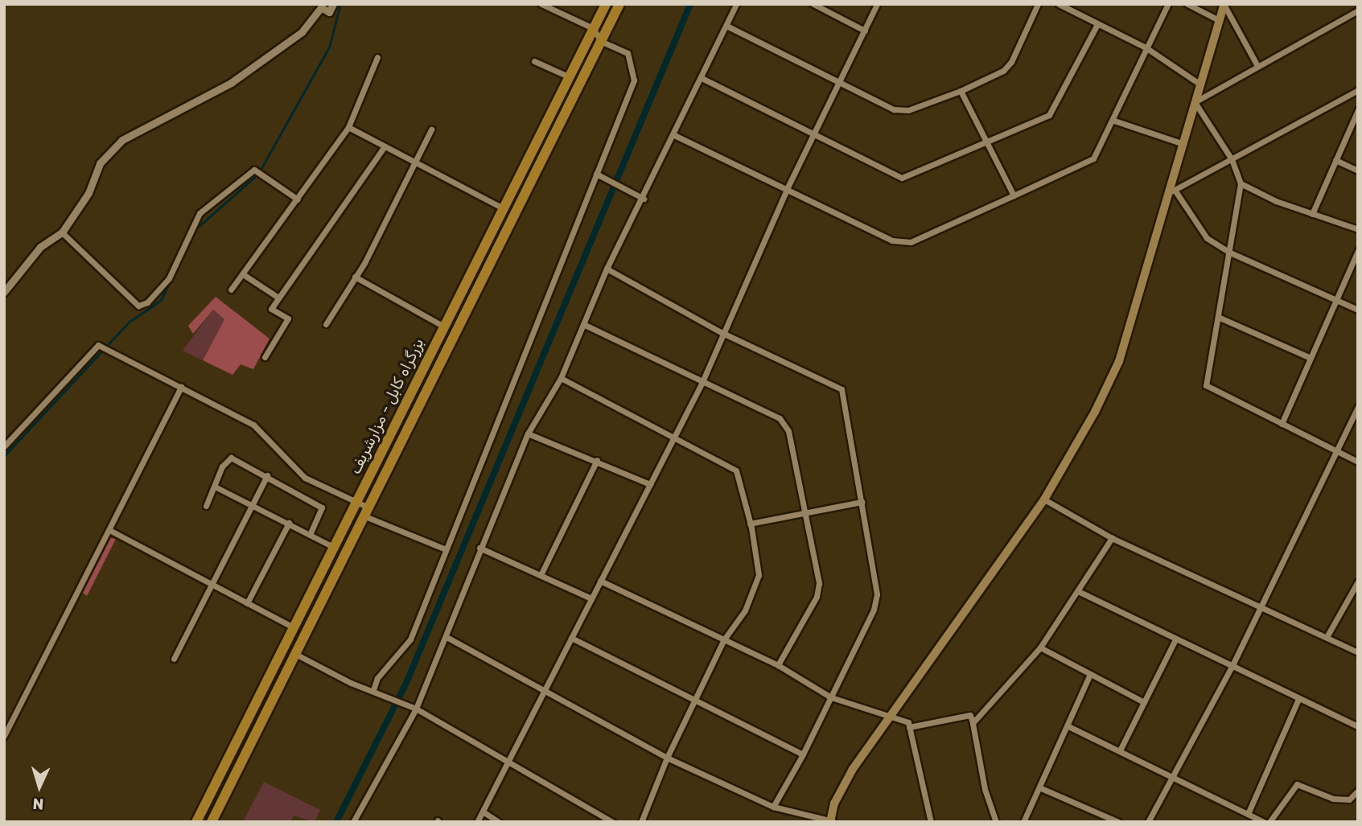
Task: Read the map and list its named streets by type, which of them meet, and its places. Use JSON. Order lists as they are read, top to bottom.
{
  "streets": {
    "highway": ["بزرگراه کابل - مزارشریف"]
  },
  "north": "bottom"
}
